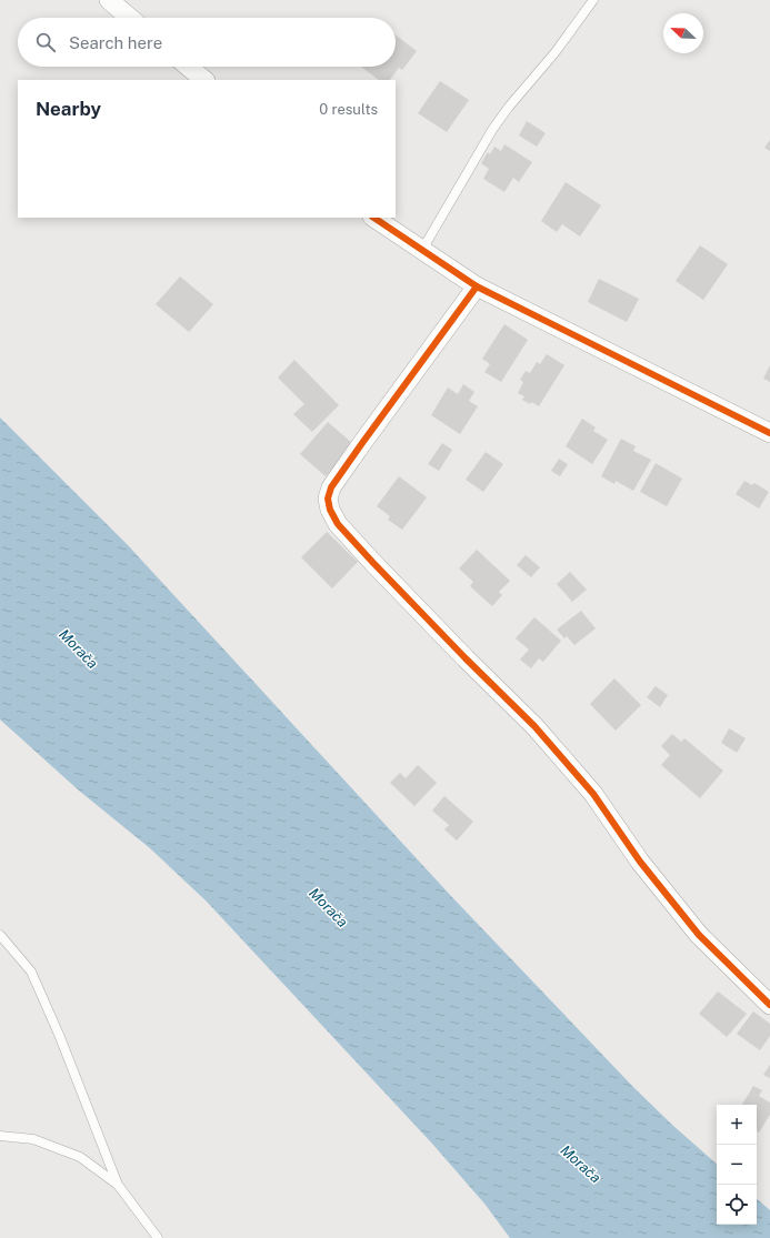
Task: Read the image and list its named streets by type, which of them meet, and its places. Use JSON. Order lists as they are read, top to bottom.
{
  "water": ["Morača"],
  "north": "top left",
  "page": {
    "search": "Search here",
    "heading": ["Nearby", "0 results"],
    "map_buttons": ["+", "−"]
  }
}
